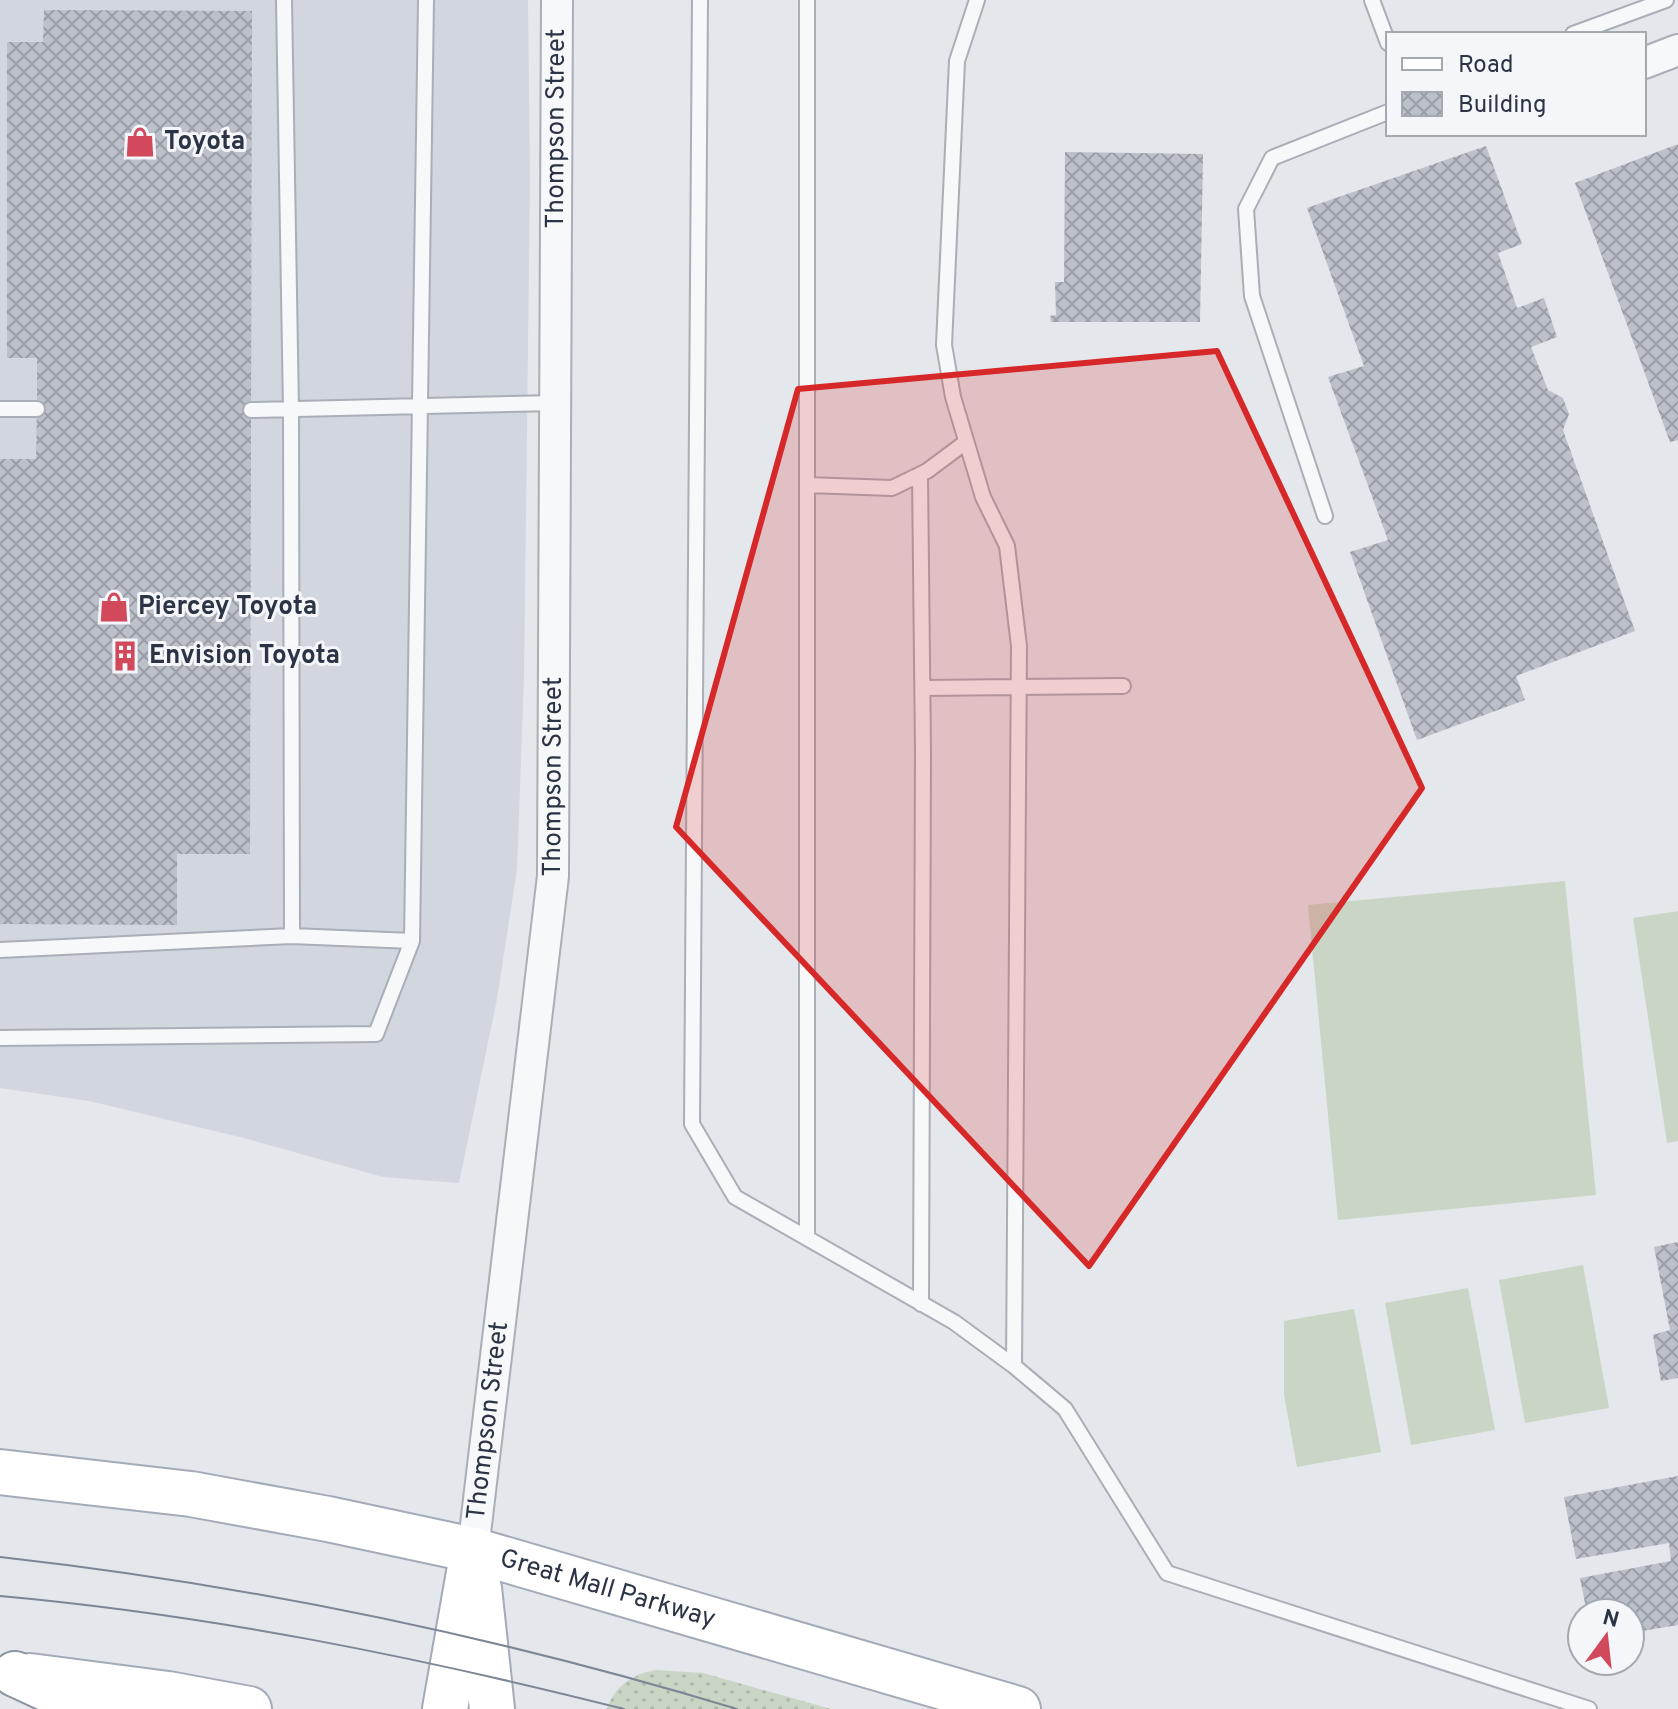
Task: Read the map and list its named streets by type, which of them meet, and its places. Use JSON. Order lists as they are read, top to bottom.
{
  "streets": {
    "main road": ["Thompson Street", "Great Mall Parkway"]
  },
  "crossings": [
    ["Thompson Street", "Great Mall Parkway"]
  ],
  "places": {
    "shop": ["Toyota", "Piercey Toyota"],
    "building": ["Envision Toyota"]
  },
  "legend": ["Road", "Building"],
  "north": "top"
}
